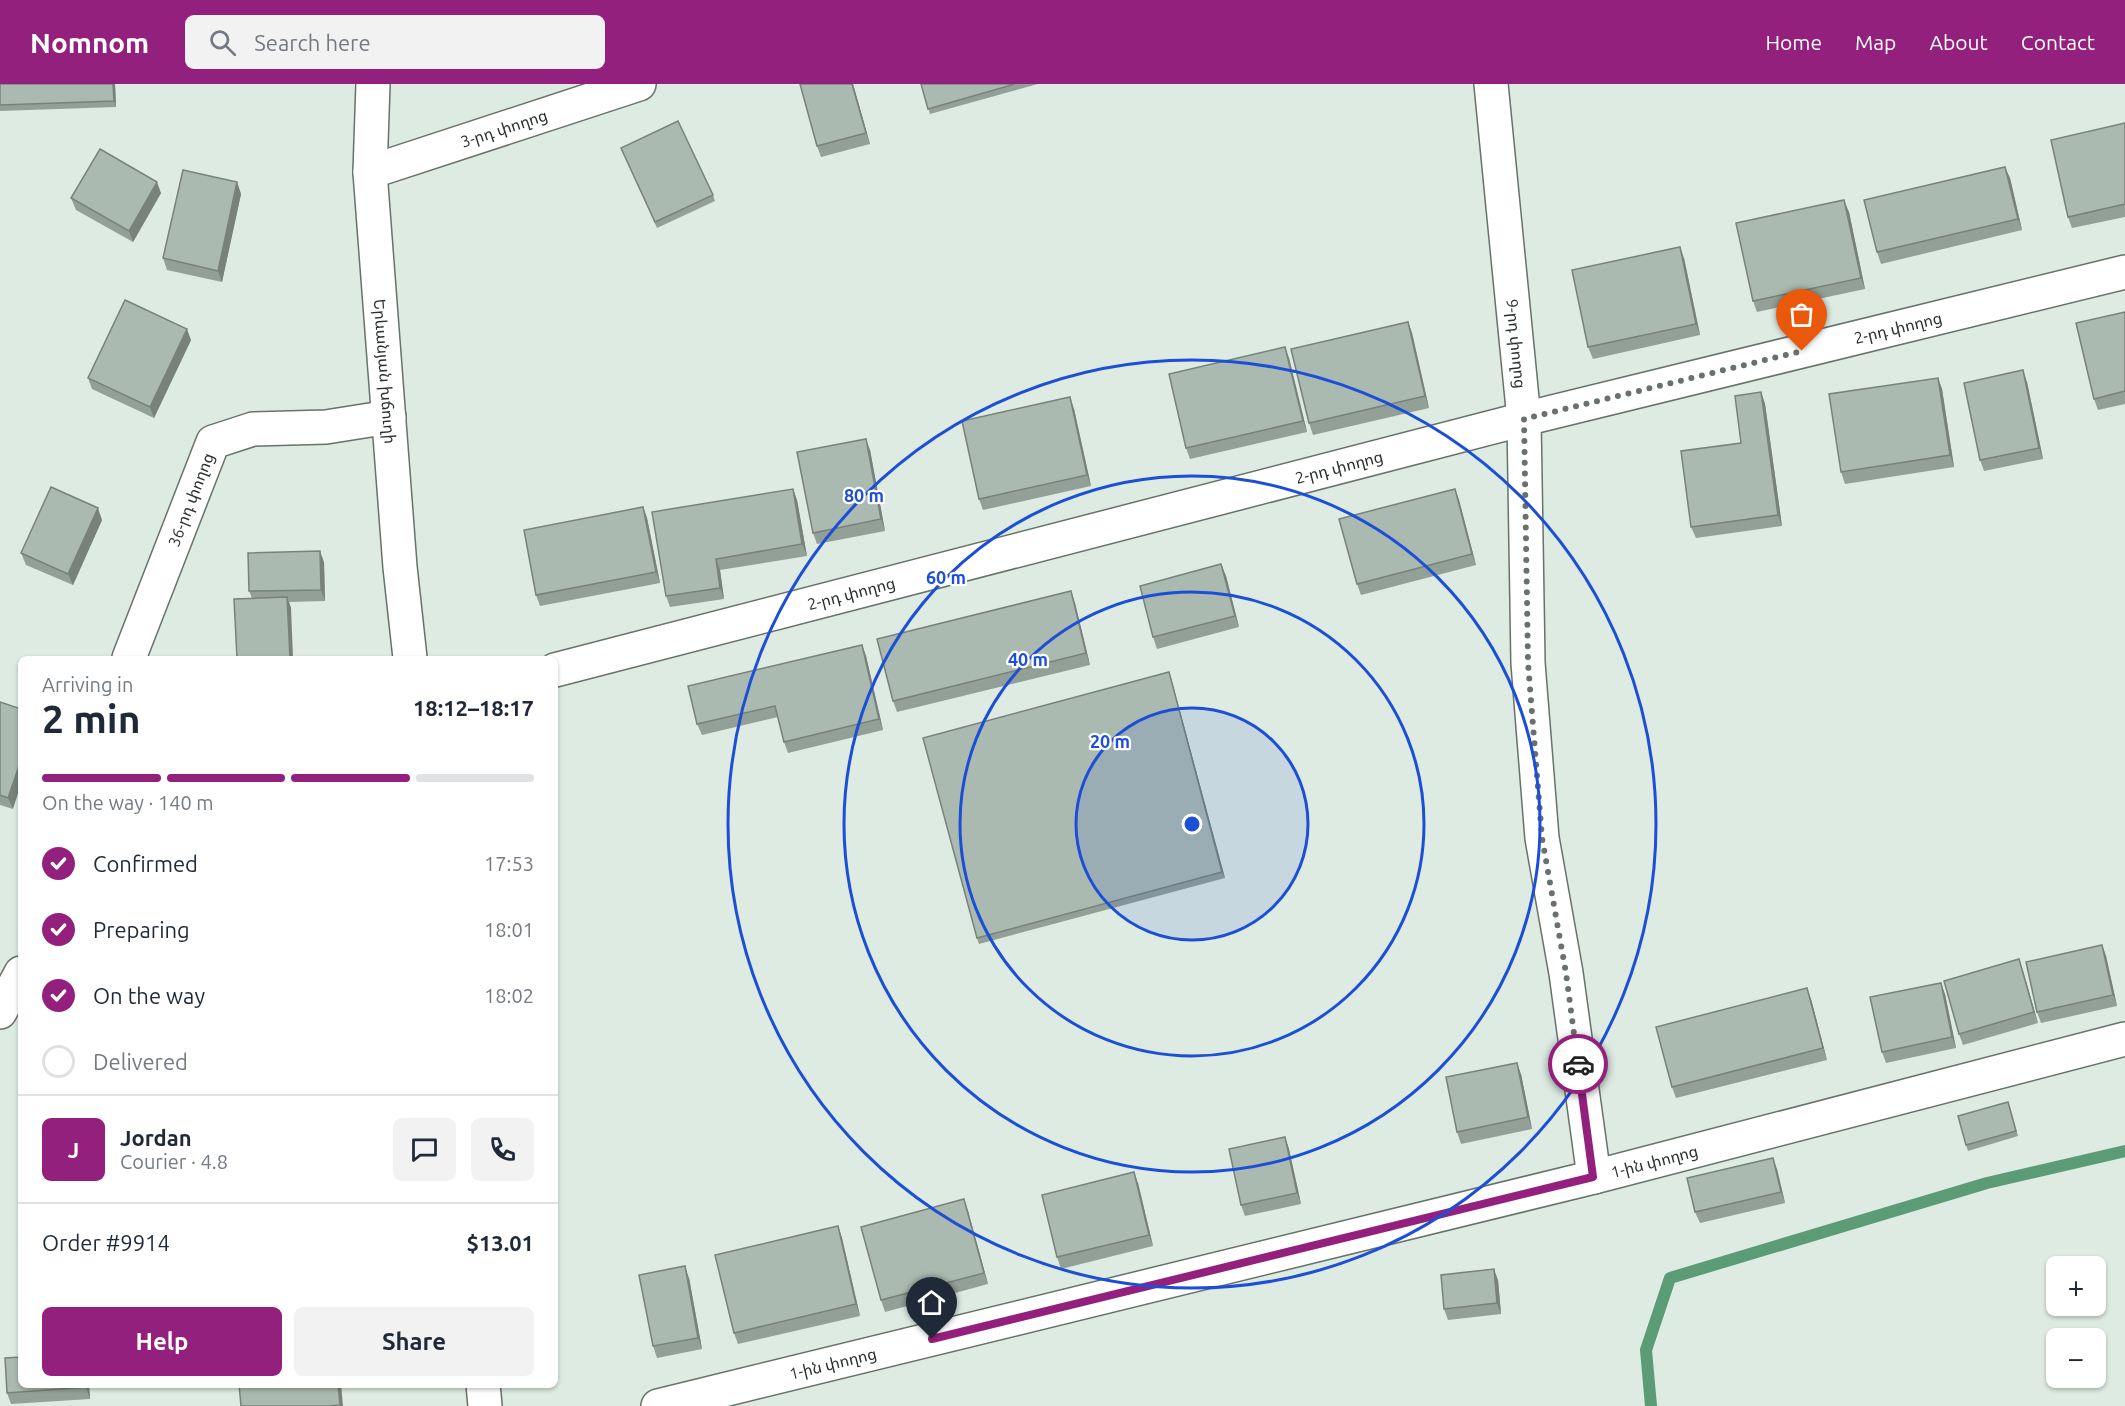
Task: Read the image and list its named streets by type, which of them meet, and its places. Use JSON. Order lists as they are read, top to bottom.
{
  "streets": {
    "street": [
      "3-րդ փողոց",
      "2-րդ փողոց",
      "9-րդ փողոց",
      "Երևանյան խճուղի",
      "36-րդ փողոց",
      "1-ին փողոց"
    ]
  },
  "crossings": [
    ["3-րդ փողոց", "Երևանյան խճուղի"],
    ["2-րդ փողոց", "9-րդ փողոց"],
    ["9-րդ փողոց", "1-ին փողոց"],
    ["Երևանյան խճուղի", "36-րդ փողոց"]
  ],
  "page": {
    "header": "Nomnom",
    "search": "Search here",
    "nav": [
      "Home",
      "Map",
      "About",
      "Contact"
    ],
    "heading": ["2 min", "Arriving in", "18:12–18:17"],
    "panel": [
      "Jordan",
      "Courier · 4.8",
      "Order #9914",
      "$13.01"
    ],
    "bar": "On the way · 140 m",
    "list": [
      ["Confirmed", "17:53"],
      ["Preparing", "18:01"],
      ["On the way", "18:02"],
      "Delivered"
    ],
    "round": "J",
    "map_buttons": ["+", "−"],
    "buttons": ["Help", "Share"]
  },
  "rings": [
    "80 m",
    "60 m",
    "40 m",
    "20 m"
  ]
}
